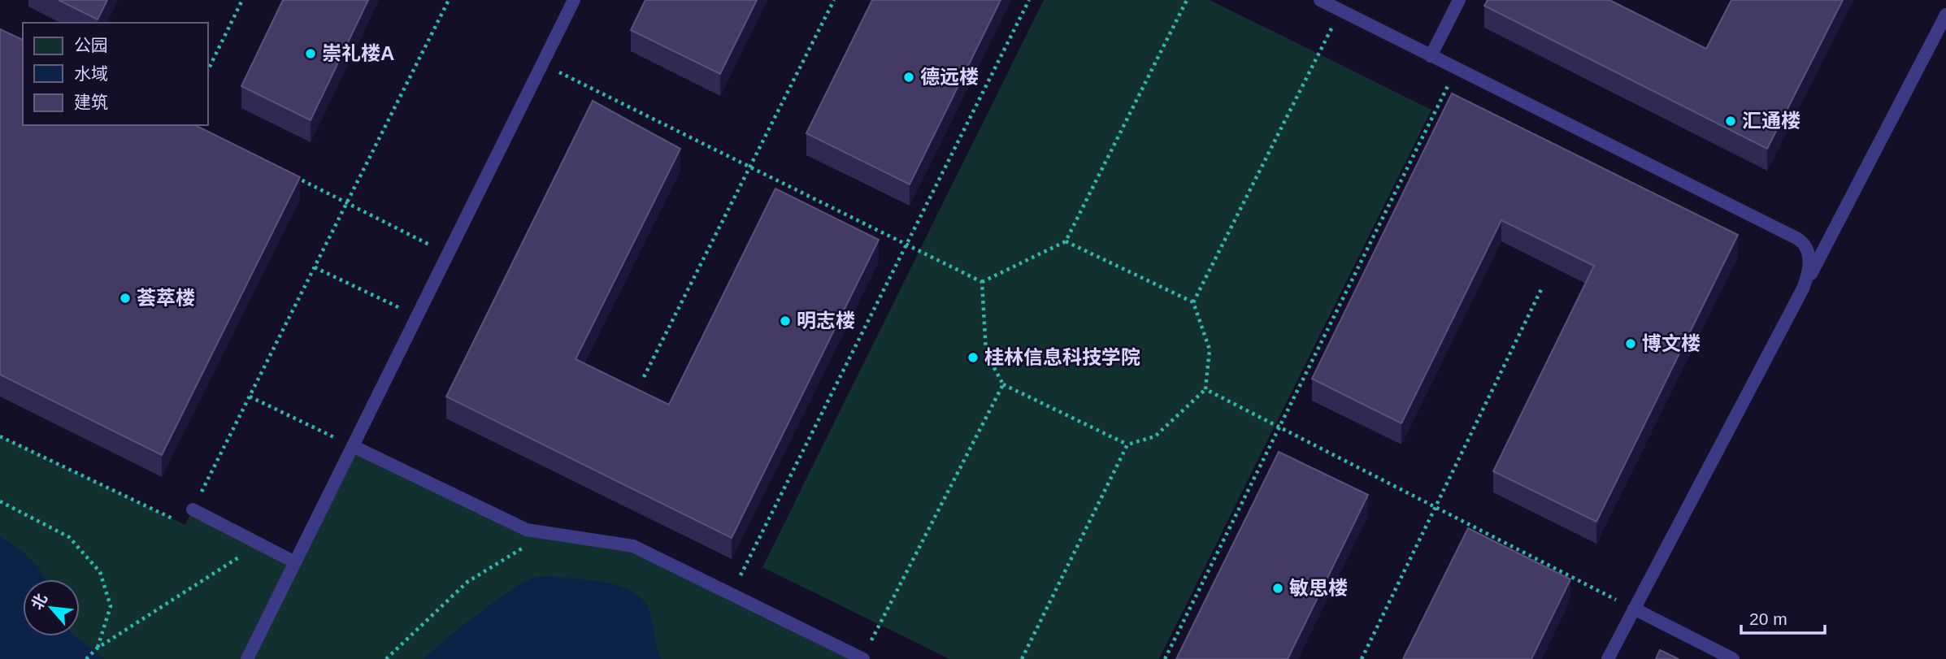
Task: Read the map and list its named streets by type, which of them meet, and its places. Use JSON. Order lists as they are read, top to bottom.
{
  "places": [
    "崇礼楼A",
    "德远楼",
    "汇通楼",
    "荟萃楼",
    "明志楼",
    "博文楼",
    "桂林信息科技学院",
    "敏思楼"
  ],
  "legend": ["公园", "水域", "建筑"],
  "scale_bar": "20 m",
  "north": "top left"
}
